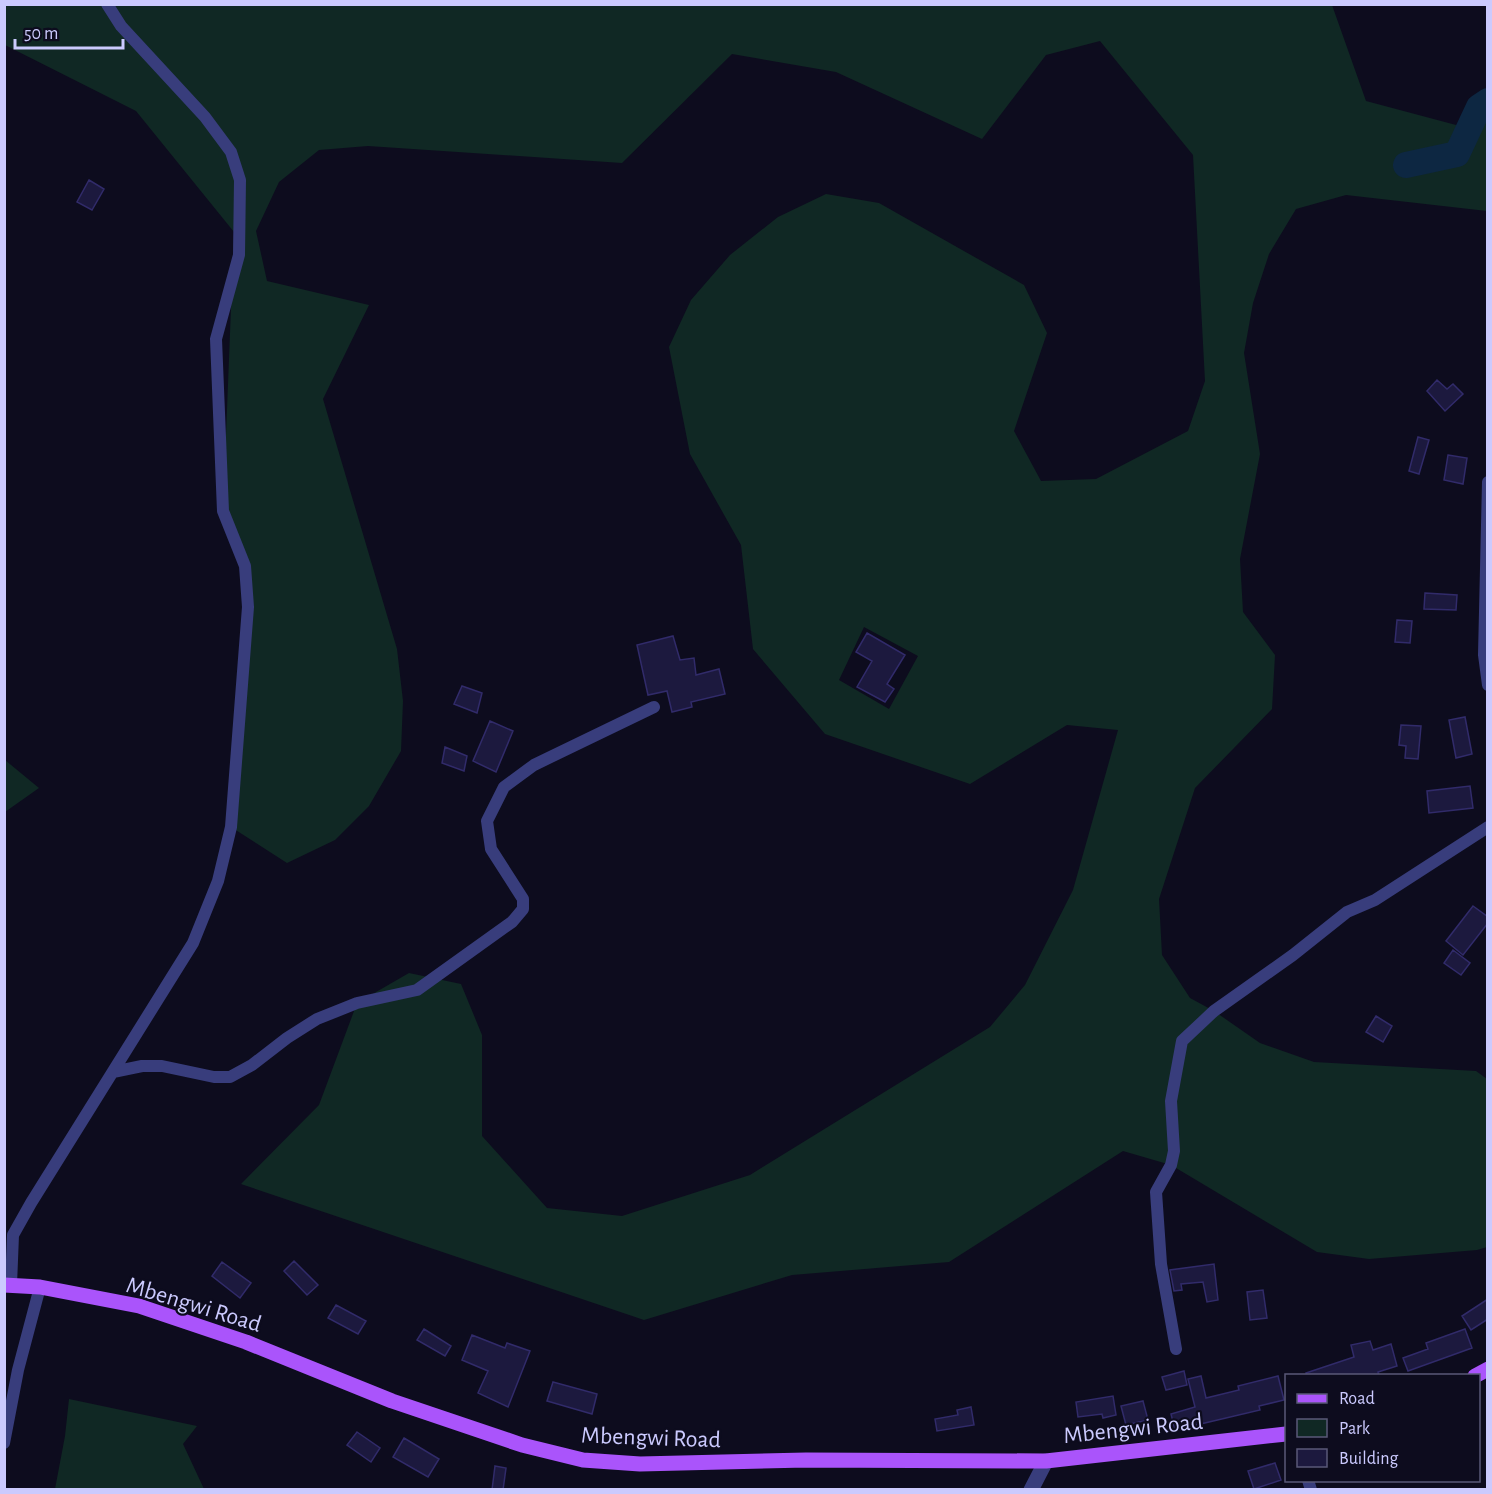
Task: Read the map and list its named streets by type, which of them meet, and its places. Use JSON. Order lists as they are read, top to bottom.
{
  "streets": {
    "main road": ["Mbengwi Road"]
  },
  "legend": ["Road", "Park", "Building"],
  "scale_bar": "50 m"
}
